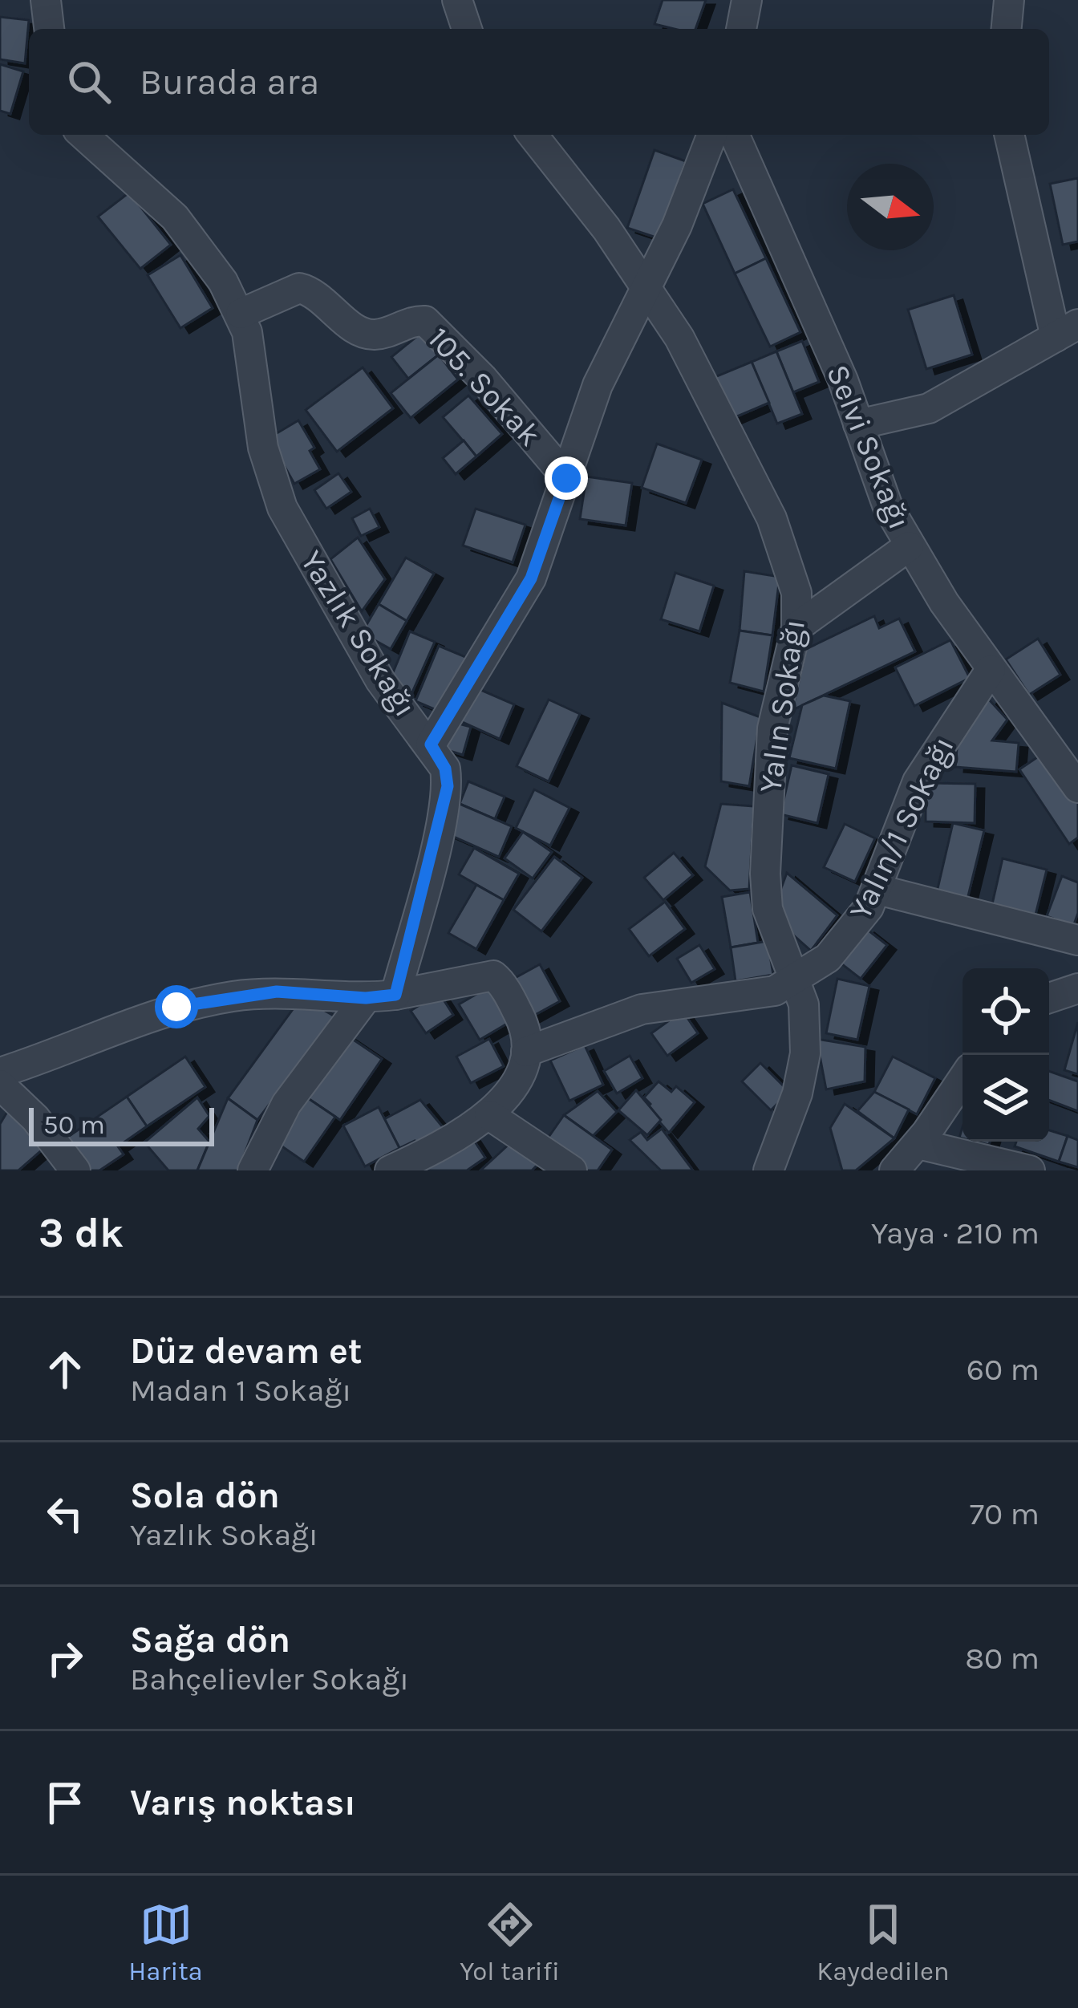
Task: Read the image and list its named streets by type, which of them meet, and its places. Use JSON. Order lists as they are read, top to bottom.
{
  "streets": {
    "street": [
      "105. Sokak",
      "Selvi Sokağı",
      "Yazlık Sokağı",
      "Yalın Sokağı",
      "Yalın/1 Sokağı"
    ]
  },
  "crossings": [
    ["105. Sokak", "Yazlık Sokağı"],
    ["Selvi Sokağı", "Yalın/1 Sokağı"],
    ["Yalın Sokağı", "Yalın/1 Sokağı"]
  ],
  "scale_bar": "50 m",
  "north": "right",
  "page": {
    "search": "Burada ara",
    "scale": "50 m",
    "heading": ["3 dk", "Yaya · 210 m"],
    "list": [
      ["Düz devam et", "Madan 1 Sokağı", "60 m"],
      ["Sola dön", "Yazlık Sokağı", "70 m"],
      ["Sağa dön", "Bahçelievler Sokağı", "80 m"],
      "Varış noktası"
    ],
    "nav": ["Harita", "Yol tarifi", "Kaydedilen"]
  }
}
